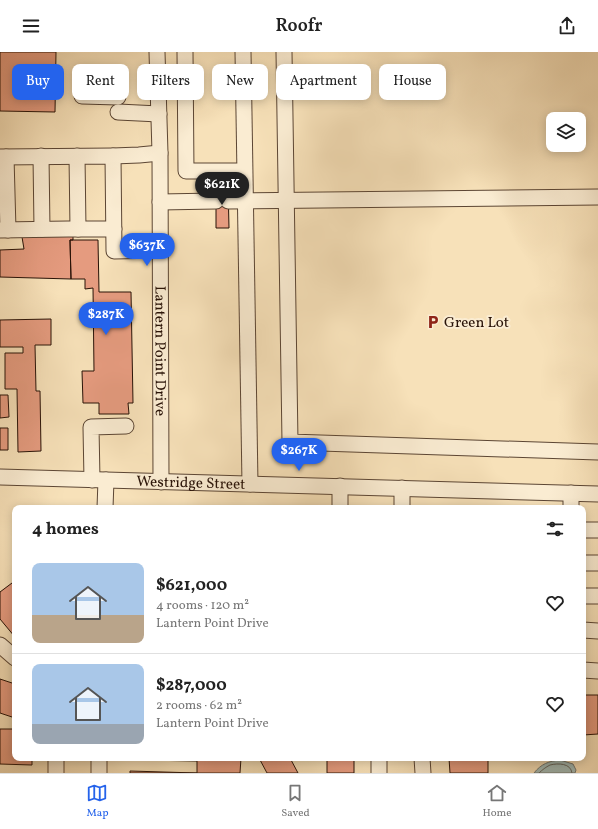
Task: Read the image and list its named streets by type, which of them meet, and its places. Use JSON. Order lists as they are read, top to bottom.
{
  "streets": {
    "street": ["Lantern Point Drive", "Westridge Street"]
  },
  "crossings": [
    ["Lantern Point Drive", "Westridge Street"]
  ],
  "places": {
    "parking": ["Green Lot"]
  },
  "page": {
    "header": "Roofr",
    "chip": [
      "Buy",
      "Rent",
      "Filters",
      "New",
      "Apartment",
      "House"
    ],
    "price": [
      "$621K",
      "$637K",
      "$287K",
      "$267K"
    ],
    "heading": "4 homes",
    "list": [
      {
        "name": "$621,000",
        "note": "4 rooms · 120 m² · Lantern Point Drive"
      },
      {
        "name": "$287,000",
        "note": "2 rooms · 62 m² · Lantern Point Drive"
      }
    ],
    "tabs": ["Map", "Saved", "Home"]
  }
}
